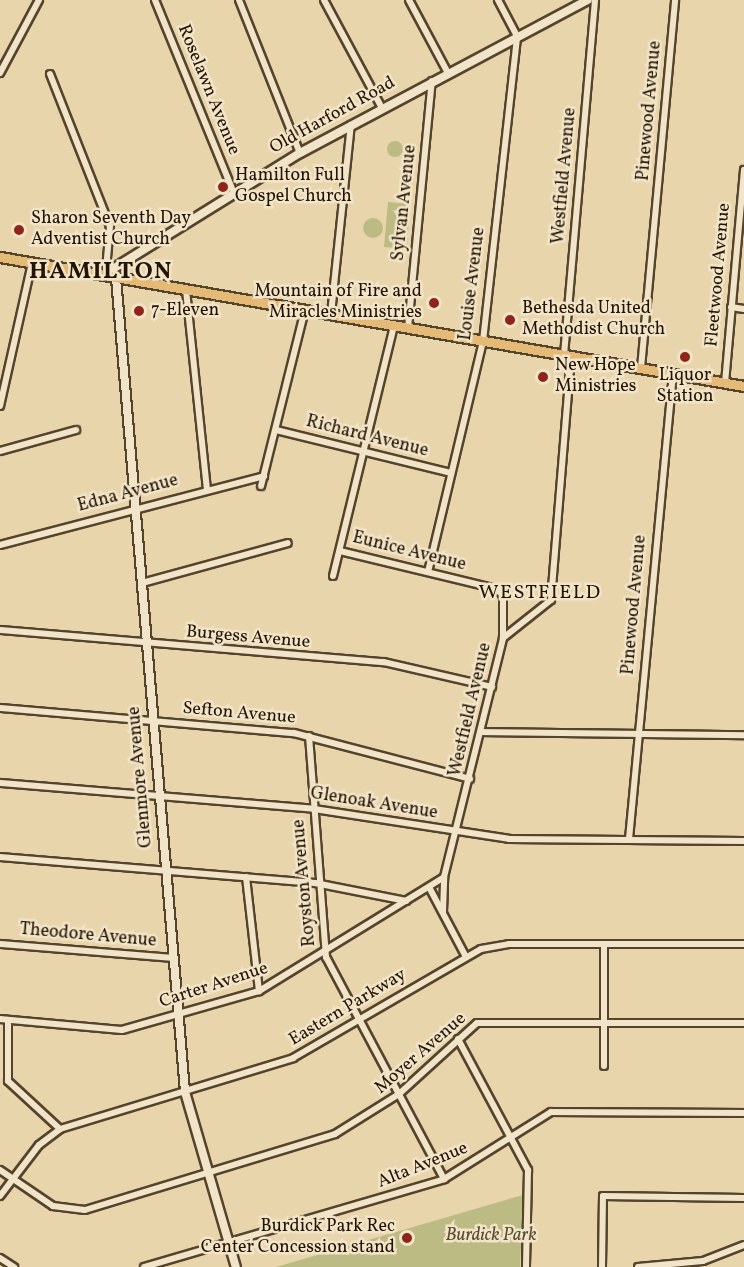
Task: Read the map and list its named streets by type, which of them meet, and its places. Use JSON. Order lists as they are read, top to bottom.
{
  "streets": {
    "street": [
      "Roselawn Avenue",
      "Pinewood Avenue",
      "Old Harford Road",
      "Westfield Avenue",
      "Sylvan Avenue",
      "Fleetwood Avenue",
      "Louise Avenue",
      "Richard Avenue",
      "Edna Avenue",
      "Eunice Avenue",
      "Burgess Avenue",
      "Sefton Avenue",
      "Glenmore Avenue",
      "Glenoak Avenue",
      "Royston Avenue",
      "Theodore Avenue",
      "Carter Avenue",
      "Eastern Parkway",
      "Moyer Avenue",
      "Alta Avenue"
    ]
  },
  "crossings": [
    ["Roselawn Avenue", "Old Harford Road"],
    ["Pinewood Avenue", "Glenoak Avenue"],
    ["Old Harford Road", "Sylvan Avenue"],
    ["Old Harford Road", "Louise Avenue"],
    ["Westfield Avenue", "Eunice Avenue"],
    ["Westfield Avenue", "Burgess Avenue"],
    ["Westfield Avenue", "Sefton Avenue"],
    ["Westfield Avenue", "Glenoak Avenue"],
    ["Westfield Avenue", "Carter Avenue"],
    ["Westfield Avenue", "Eastern Parkway"],
    ["Louise Avenue", "Richard Avenue"],
    ["Louise Avenue", "Eunice Avenue"],
    ["Edna Avenue", "Glenmore Avenue"],
    ["Burgess Avenue", "Glenmore Avenue"],
    ["Sefton Avenue", "Glenmore Avenue"],
    ["Sefton Avenue", "Royston Avenue"],
    ["Glenmore Avenue", "Glenoak Avenue"],
    ["Glenmore Avenue", "Theodore Avenue"],
    ["Glenmore Avenue", "Carter Avenue"],
    ["Glenmore Avenue", "Eastern Parkway"],
    ["Glenmore Avenue", "Moyer Avenue"],
    ["Glenmore Avenue", "Alta Avenue"],
    ["Glenoak Avenue", "Royston Avenue"],
    ["Royston Avenue", "Carter Avenue"],
    ["Royston Avenue", "Eastern Parkway"],
    ["Royston Avenue", "Moyer Avenue"],
    ["Royston Avenue", "Alta Avenue"],
    ["Eastern Parkway", "Moyer Avenue"]
  ],
  "districts": ["HAMILTON", "WESTFIELD"],
  "parks": ["Burdick Park"],
  "places": [
    "Hamilton Full Gospel Church",
    "Sharon Seventh Day Adventist Church",
    "Mountain of Fire and Miracles Ministries",
    "7-Eleven",
    "Bethesda United Methodist Church",
    "Liquor Station",
    "New Hope Ministries",
    "Burdick Park Rec Center Concession stand"
  ]
}
